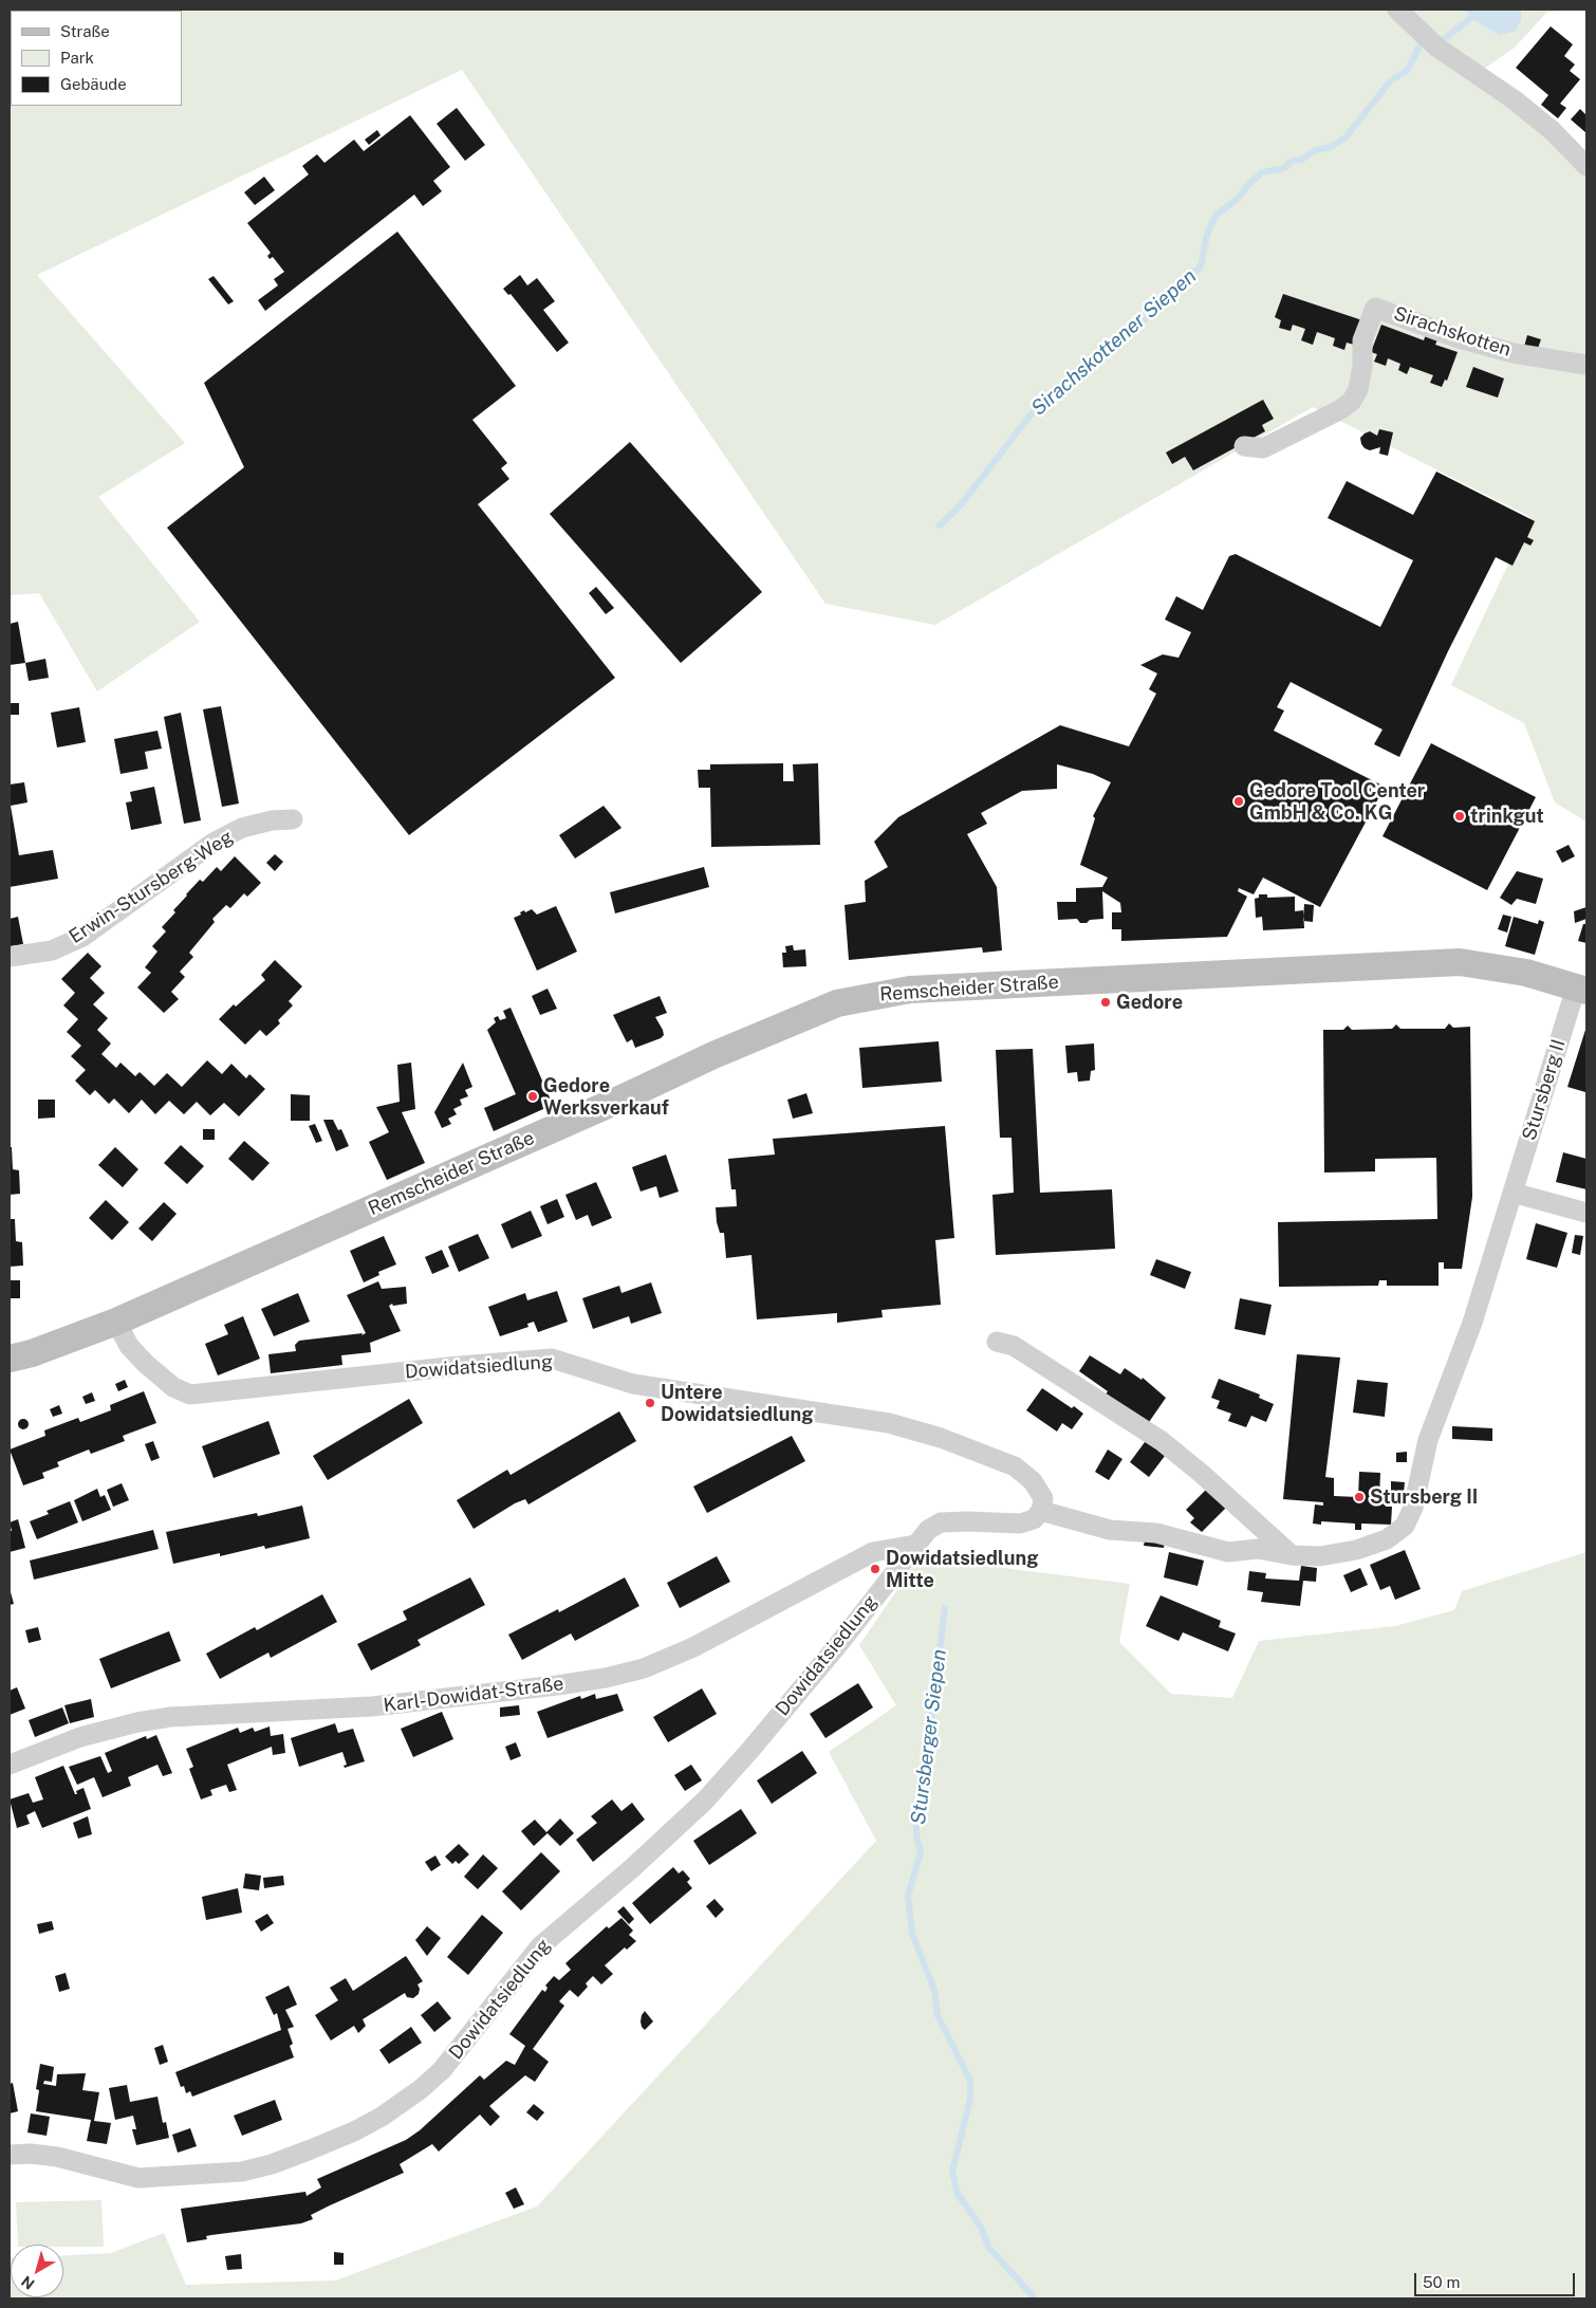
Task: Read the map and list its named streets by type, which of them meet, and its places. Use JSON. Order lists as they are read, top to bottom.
{
  "streets": {
    "main road": ["Remscheider Straße"],
    "street": [
      "Sirachskotten",
      "Erwin-Stursberg-Weg",
      "Stursberg II",
      "Dowidatsiedlung",
      "Karl-Dowidat-Straße"
    ]
  },
  "crossings": [
    ["Remscheider Straße", "Stursberg II"],
    ["Remscheider Straße", "Dowidatsiedlung"],
    ["Stursberg II", "Dowidatsiedlung"],
    ["Dowidatsiedlung", "Karl-Dowidat-Straße"]
  ],
  "water": ["Sirachskottener Siepen", "Stursberger Siepen"],
  "places": [
    "Gedore Tool Center GmbH & Co. KG",
    "trinkgut",
    "Gedore",
    "Gedore Werksverkauf",
    "Untere Dowidatsiedlung",
    "Stursberg II",
    "Dowidatsiedlung Mitte"
  ],
  "legend": ["Straße", "Park", "Gebäude"],
  "scale_bar": "50 m",
  "north": "bottom left"
}
